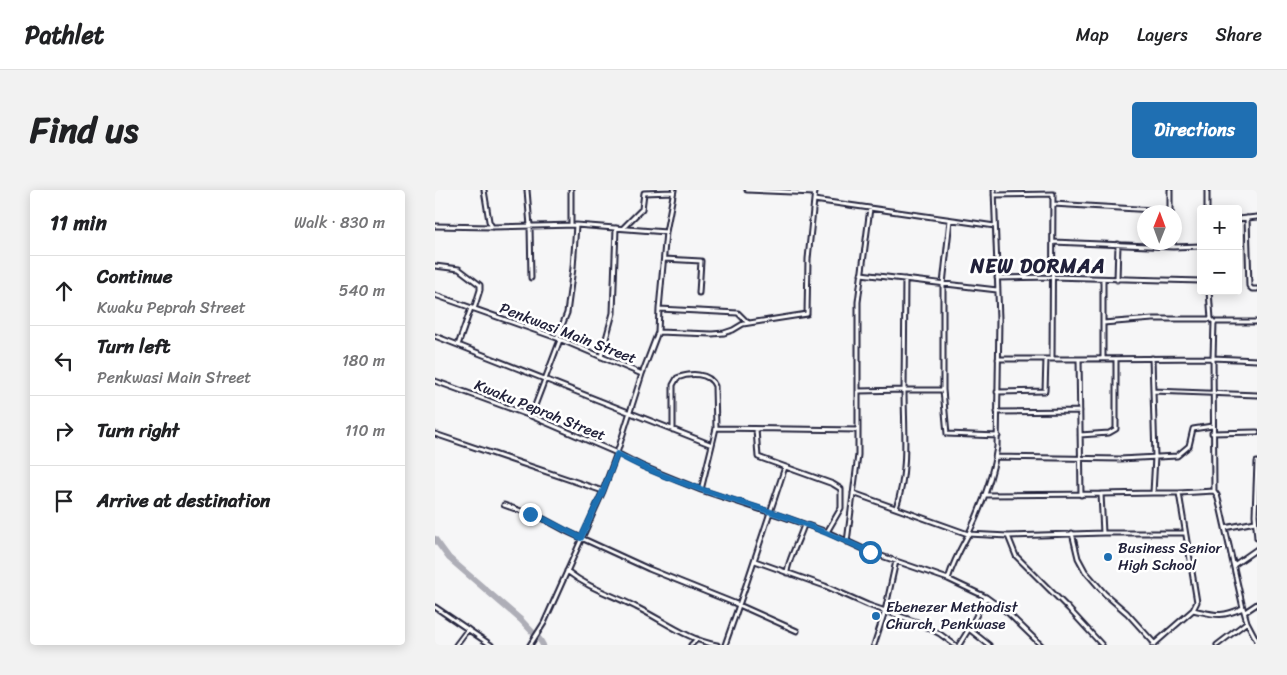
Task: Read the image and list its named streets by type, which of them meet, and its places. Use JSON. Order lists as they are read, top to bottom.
{
  "streets": {
    "street": ["Penkwasi Main Street", "Kwaku Peprah Street"]
  },
  "crossings": [
    ["Penkwasi Main Street", "Kwaku Peprah Street"]
  ],
  "districts": ["NEW DORMAA"],
  "places": ["Business Senior High School", "Ebenezer Methodist Church, Penkwase"],
  "north": "top",
  "page": {
    "header": "Pathlet",
    "nav": ["Map", "Layers", "Share"],
    "title": "Find us",
    "buttons": "Directions",
    "heading": ["11 min", "Walk · 830 m"],
    "map_buttons": ["+", "−"],
    "list": [
      ["Continue", "Kwaku Peprah Street", "540 m"],
      ["Turn left", "Penkwasi Main Street", "180 m"],
      ["Turn right", "110 m"],
      "Arrive at destination"
    ]
  }
}
